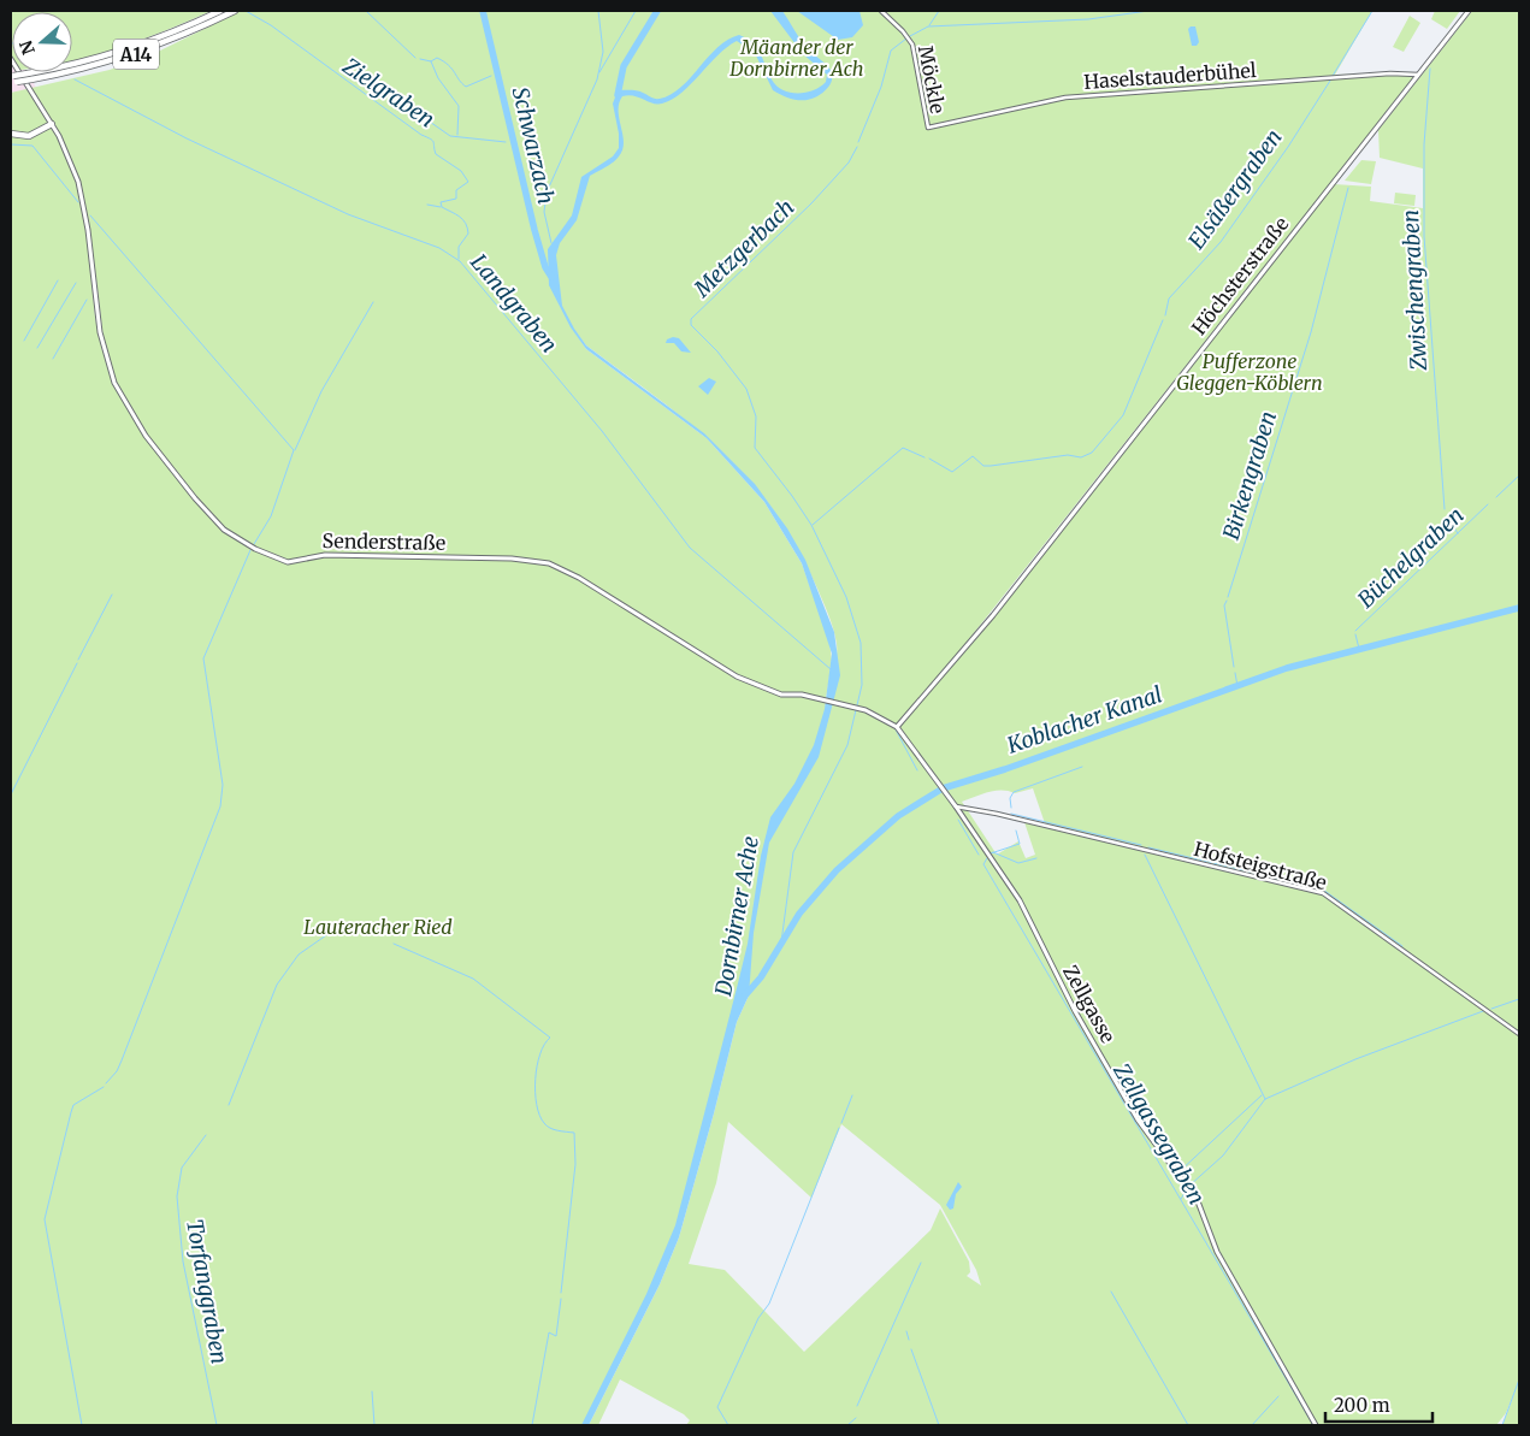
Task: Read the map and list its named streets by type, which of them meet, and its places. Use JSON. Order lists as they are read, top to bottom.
{
  "streets": {
    "highway": ["A14"],
    "main road": ["Höchsterstraße", "Senderstraße", "Zellgasse"],
    "street": ["Haselstauderbühel", "Möckle", "Hofsteigstraße"]
  },
  "crossings": [
    ["Haselstauderbühel", "Möckle"],
    ["Haselstauderbühel", "Höchsterstraße"],
    ["Höchsterstraße", "Senderstraße"],
    ["Höchsterstraße", "Zellgasse"],
    ["Senderstraße", "Zellgasse"],
    ["Hofsteigstraße", "Zellgasse"]
  ],
  "water": [
    "Zielgraben",
    "Schwarzach",
    "Elsäßergraben",
    "Metzgerbach",
    "Zwischengraben",
    "Landgraben",
    "Birkengraben",
    "Büchelgraben",
    "Koblacher Kanal",
    "Dornbirner Ache",
    "Zellgassegraben",
    "Torfanggraben"
  ],
  "parks": ["Mäander der Dornbirner Ach", "Pufferzone Gleggen-Köblern", "Lauteracher Ried"],
  "scale_bar": "200 m",
  "north": "left"
}
